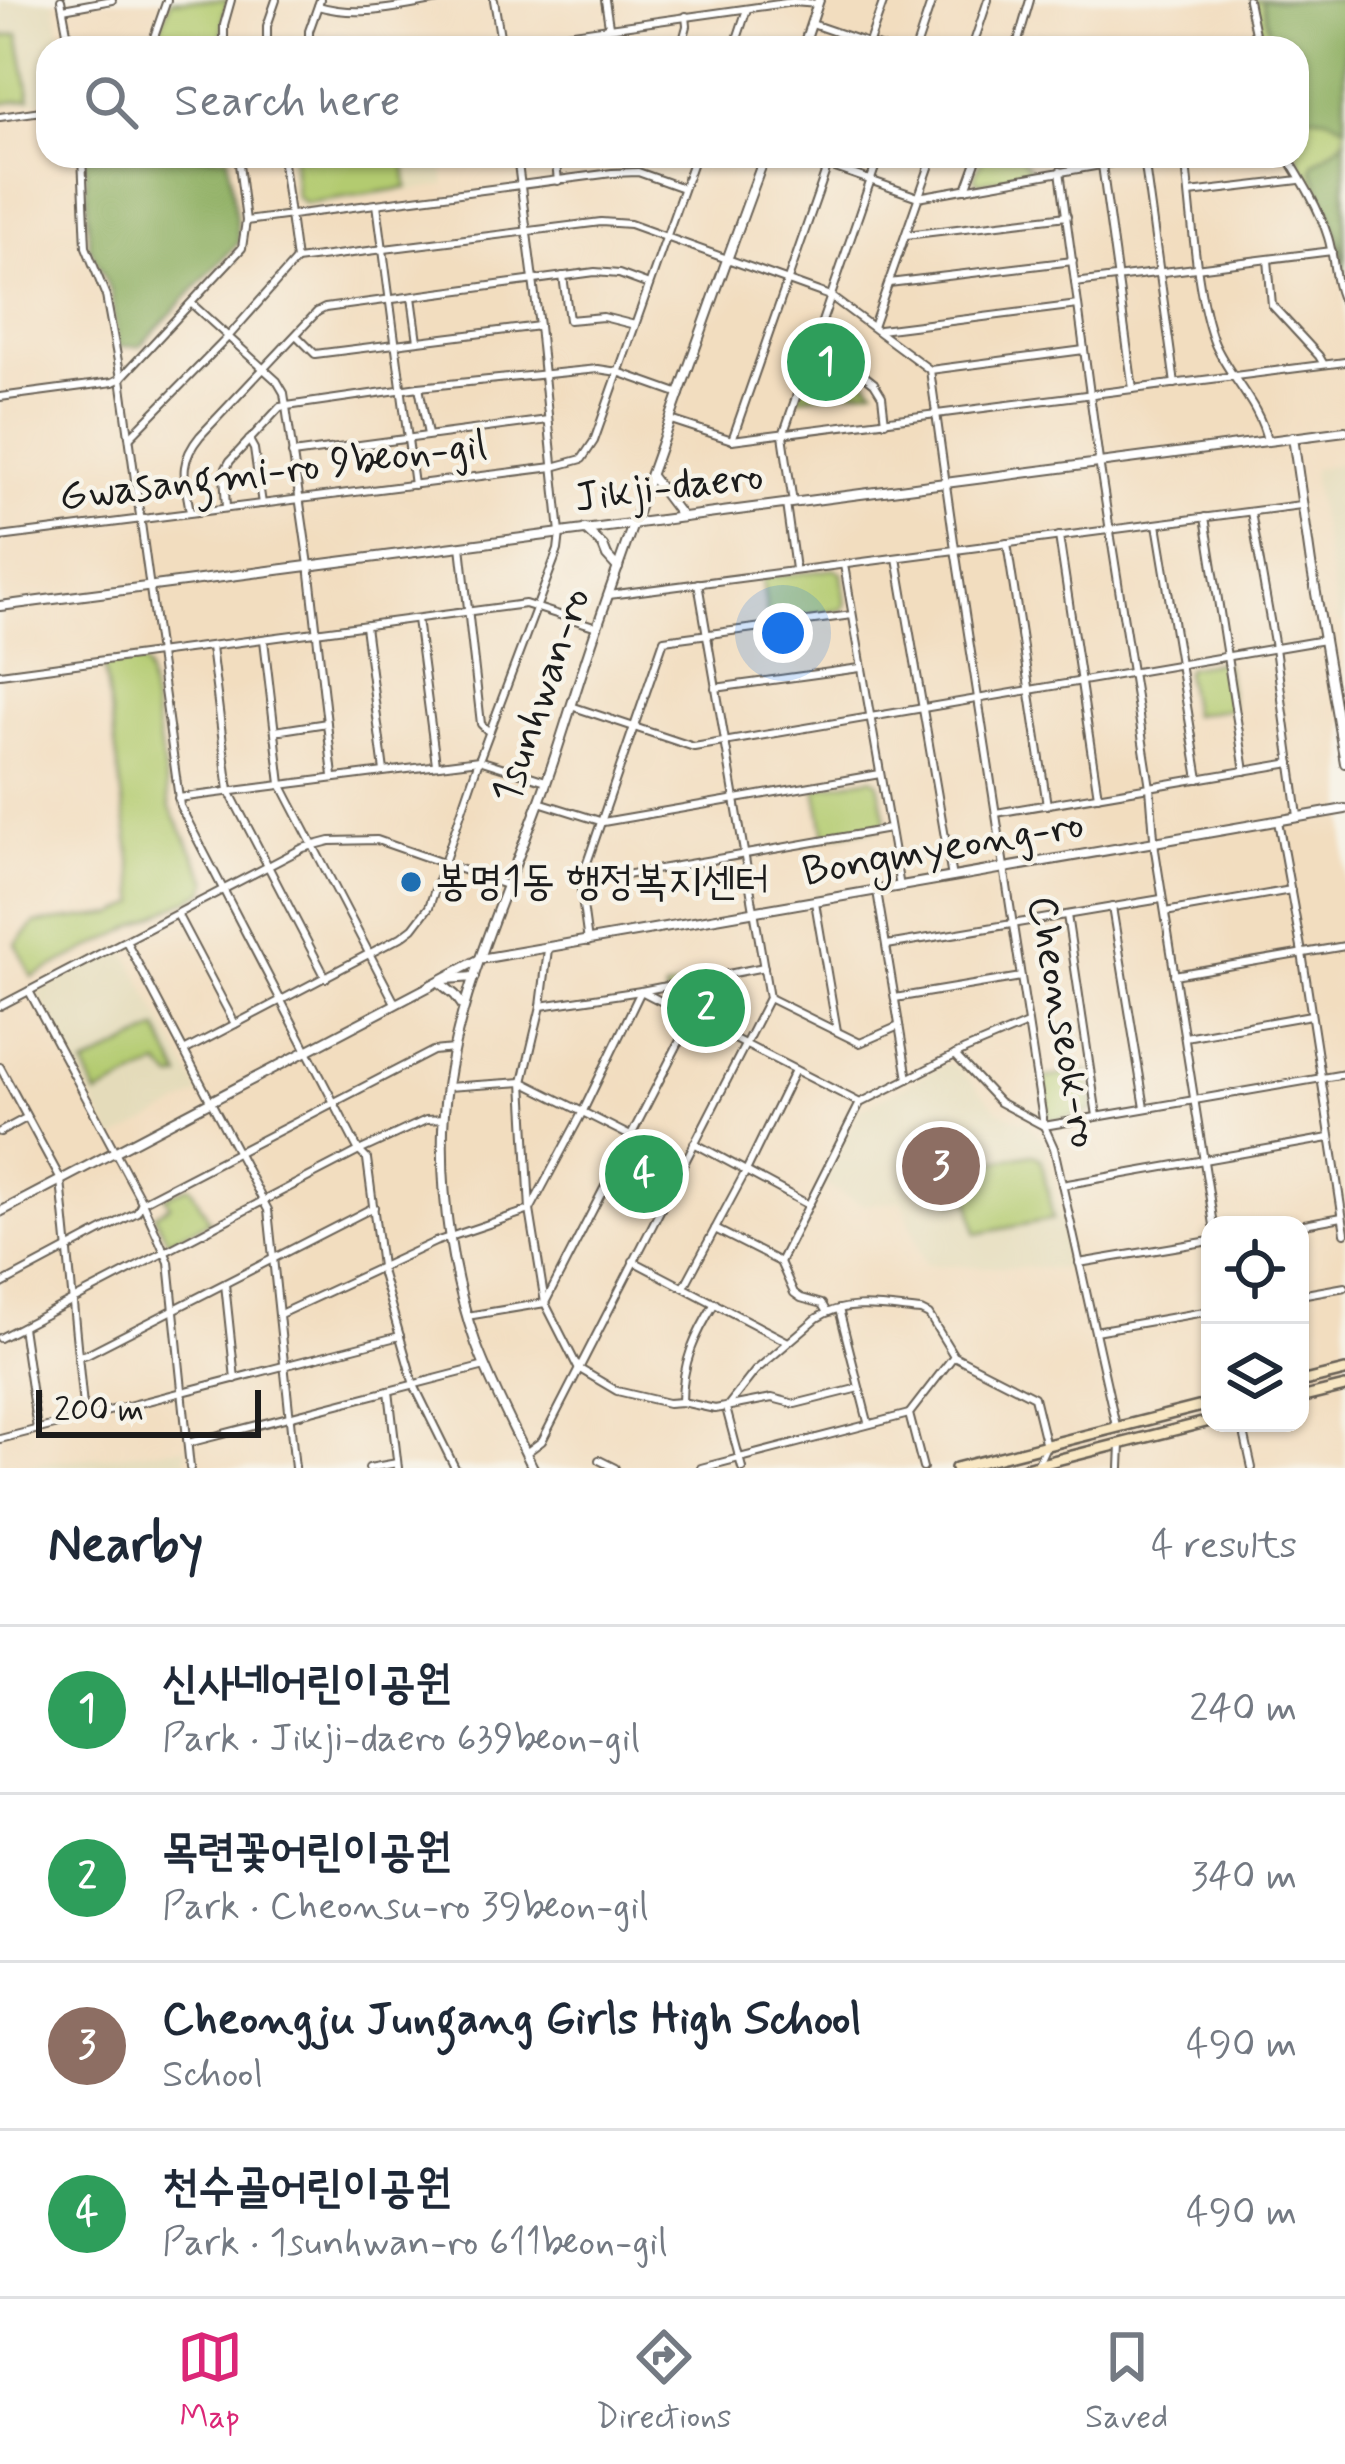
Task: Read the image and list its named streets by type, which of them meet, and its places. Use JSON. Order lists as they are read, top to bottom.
{
  "streets": {
    "street": [
      "Gwasangmi-ro 9beon-gil",
      "Jikji-daero",
      "1sunhwan-ro",
      "Bongmyeong-ro",
      "Cheonseok-ro"
    ]
  },
  "crossings": [
    ["Jikji-daero", "1sunhwan-ro"],
    ["Jikji-daero", "Cheonseok-ro"],
    ["1sunhwan-ro", "Bongmyeong-ro"],
    ["Bongmyeong-ro", "Cheonseok-ro"]
  ],
  "places": ["봉명1동 행정복지센터"],
  "scale_bar": "200 m",
  "page": {
    "search": "Search here",
    "pins": [
      "1",
      "2",
      "3",
      "4"
    ],
    "scale": "200 m",
    "heading": ["Nearby", "4 results"],
    "list": [
      {
        "mark": "1",
        "name": "신사네어린이공원",
        "note": "Park · Jikji-daero 639beon-gil",
        "value": "240 m"
      },
      {
        "mark": "2",
        "name": "목련꽃어린이공원",
        "note": "Park · Cheonsu-ro 39beon-gil",
        "value": "340 m"
      },
      {
        "mark": "3",
        "name": "Cheongju Jungang Girls High School",
        "note": "School",
        "value": "490 m"
      },
      {
        "mark": "4",
        "name": "천수골어린이공원",
        "note": "Park · 1sunhwan-ro 611beon-gil",
        "value": "490 m"
      }
    ],
    "nav": ["Map", "Directions", "Saved"]
  }
}
